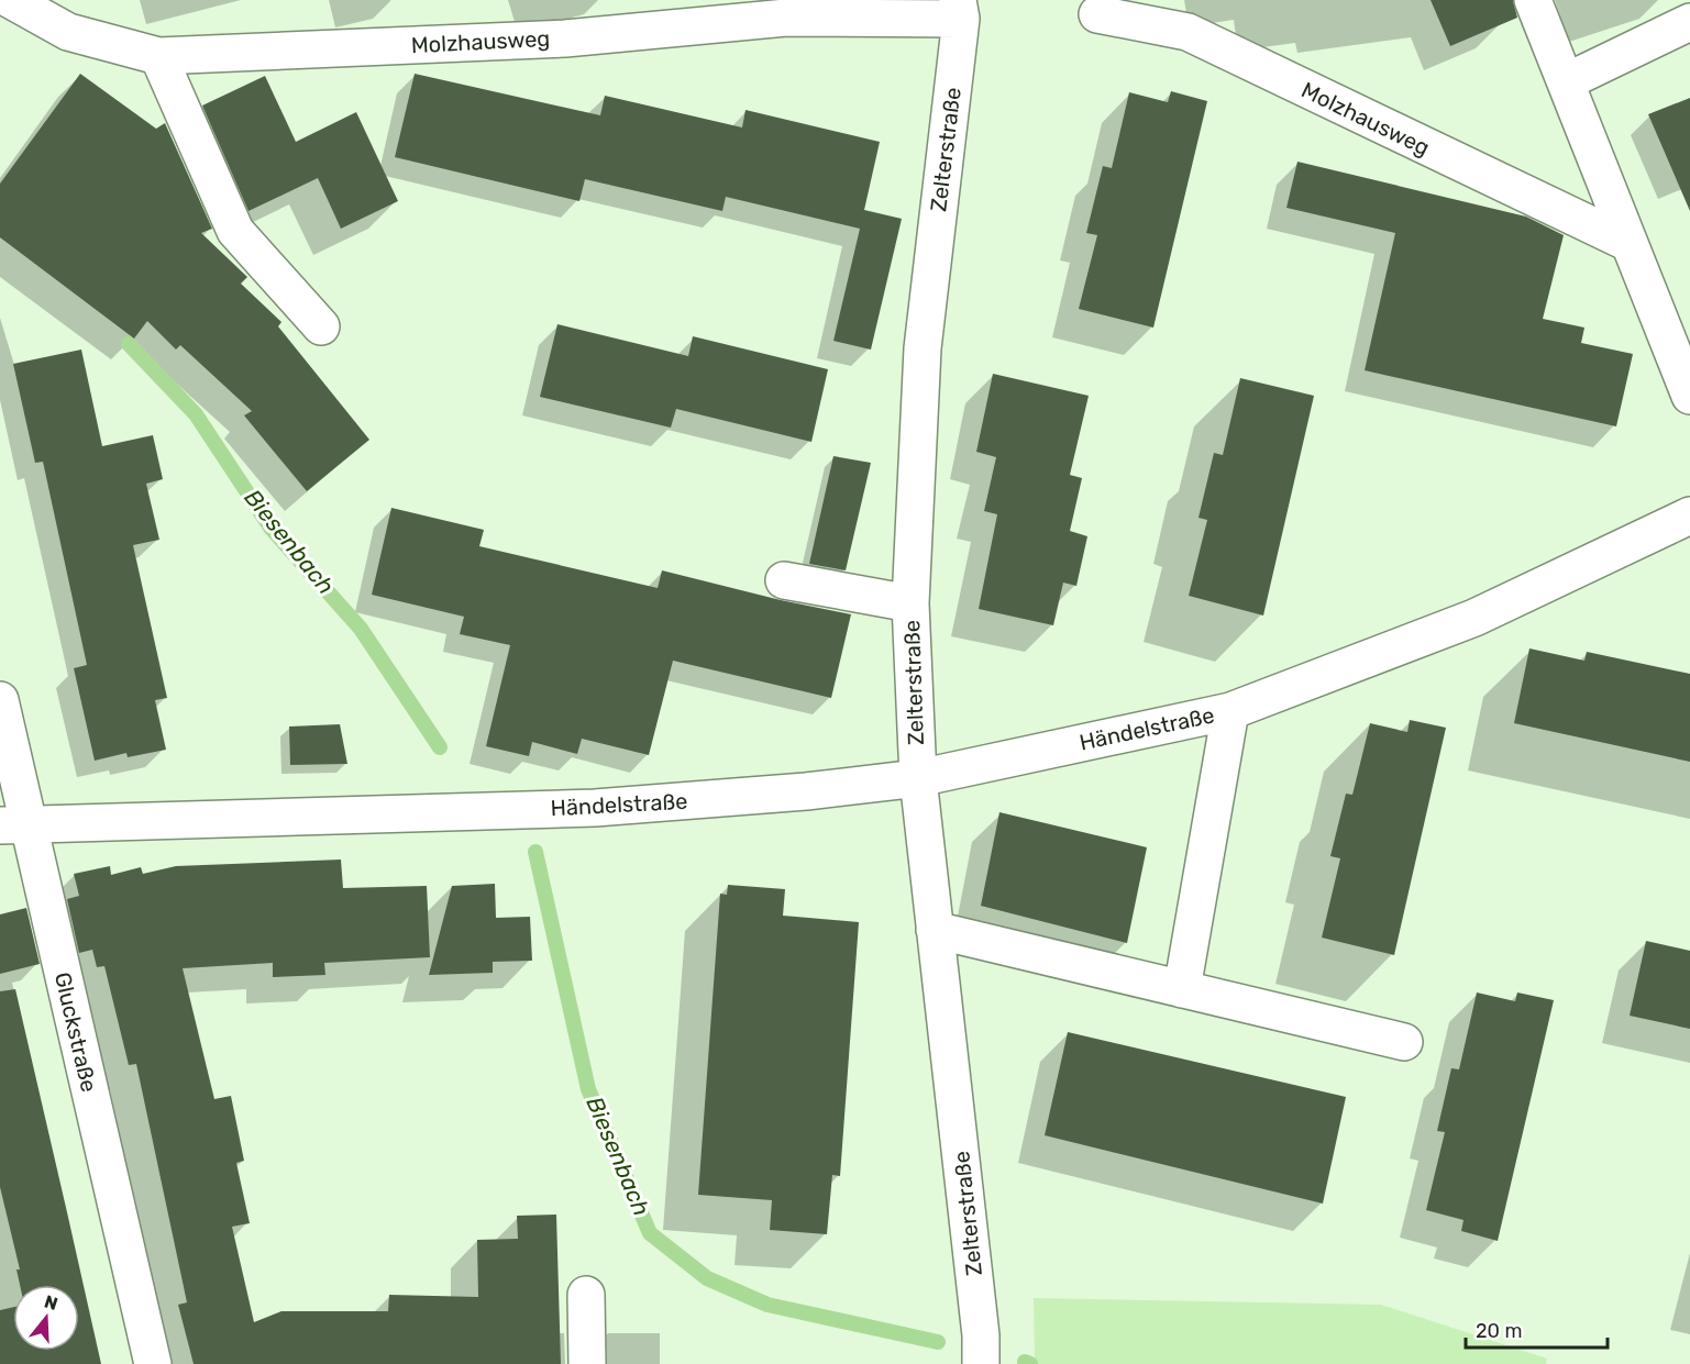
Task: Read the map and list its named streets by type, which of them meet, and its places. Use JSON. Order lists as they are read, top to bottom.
{
  "streets": {
    "street": [
      "Molzhausweg",
      "Zelterstraße",
      "Händelstraße",
      "Gluckstraße"
    ]
  },
  "crossings": [
    ["Molzhausweg", "Zelterstraße"],
    ["Zelterstraße", "Händelstraße"],
    ["Händelstraße", "Gluckstraße"]
  ],
  "water": ["Biesenbach"],
  "scale_bar": "20 m",
  "north": "top"
}
